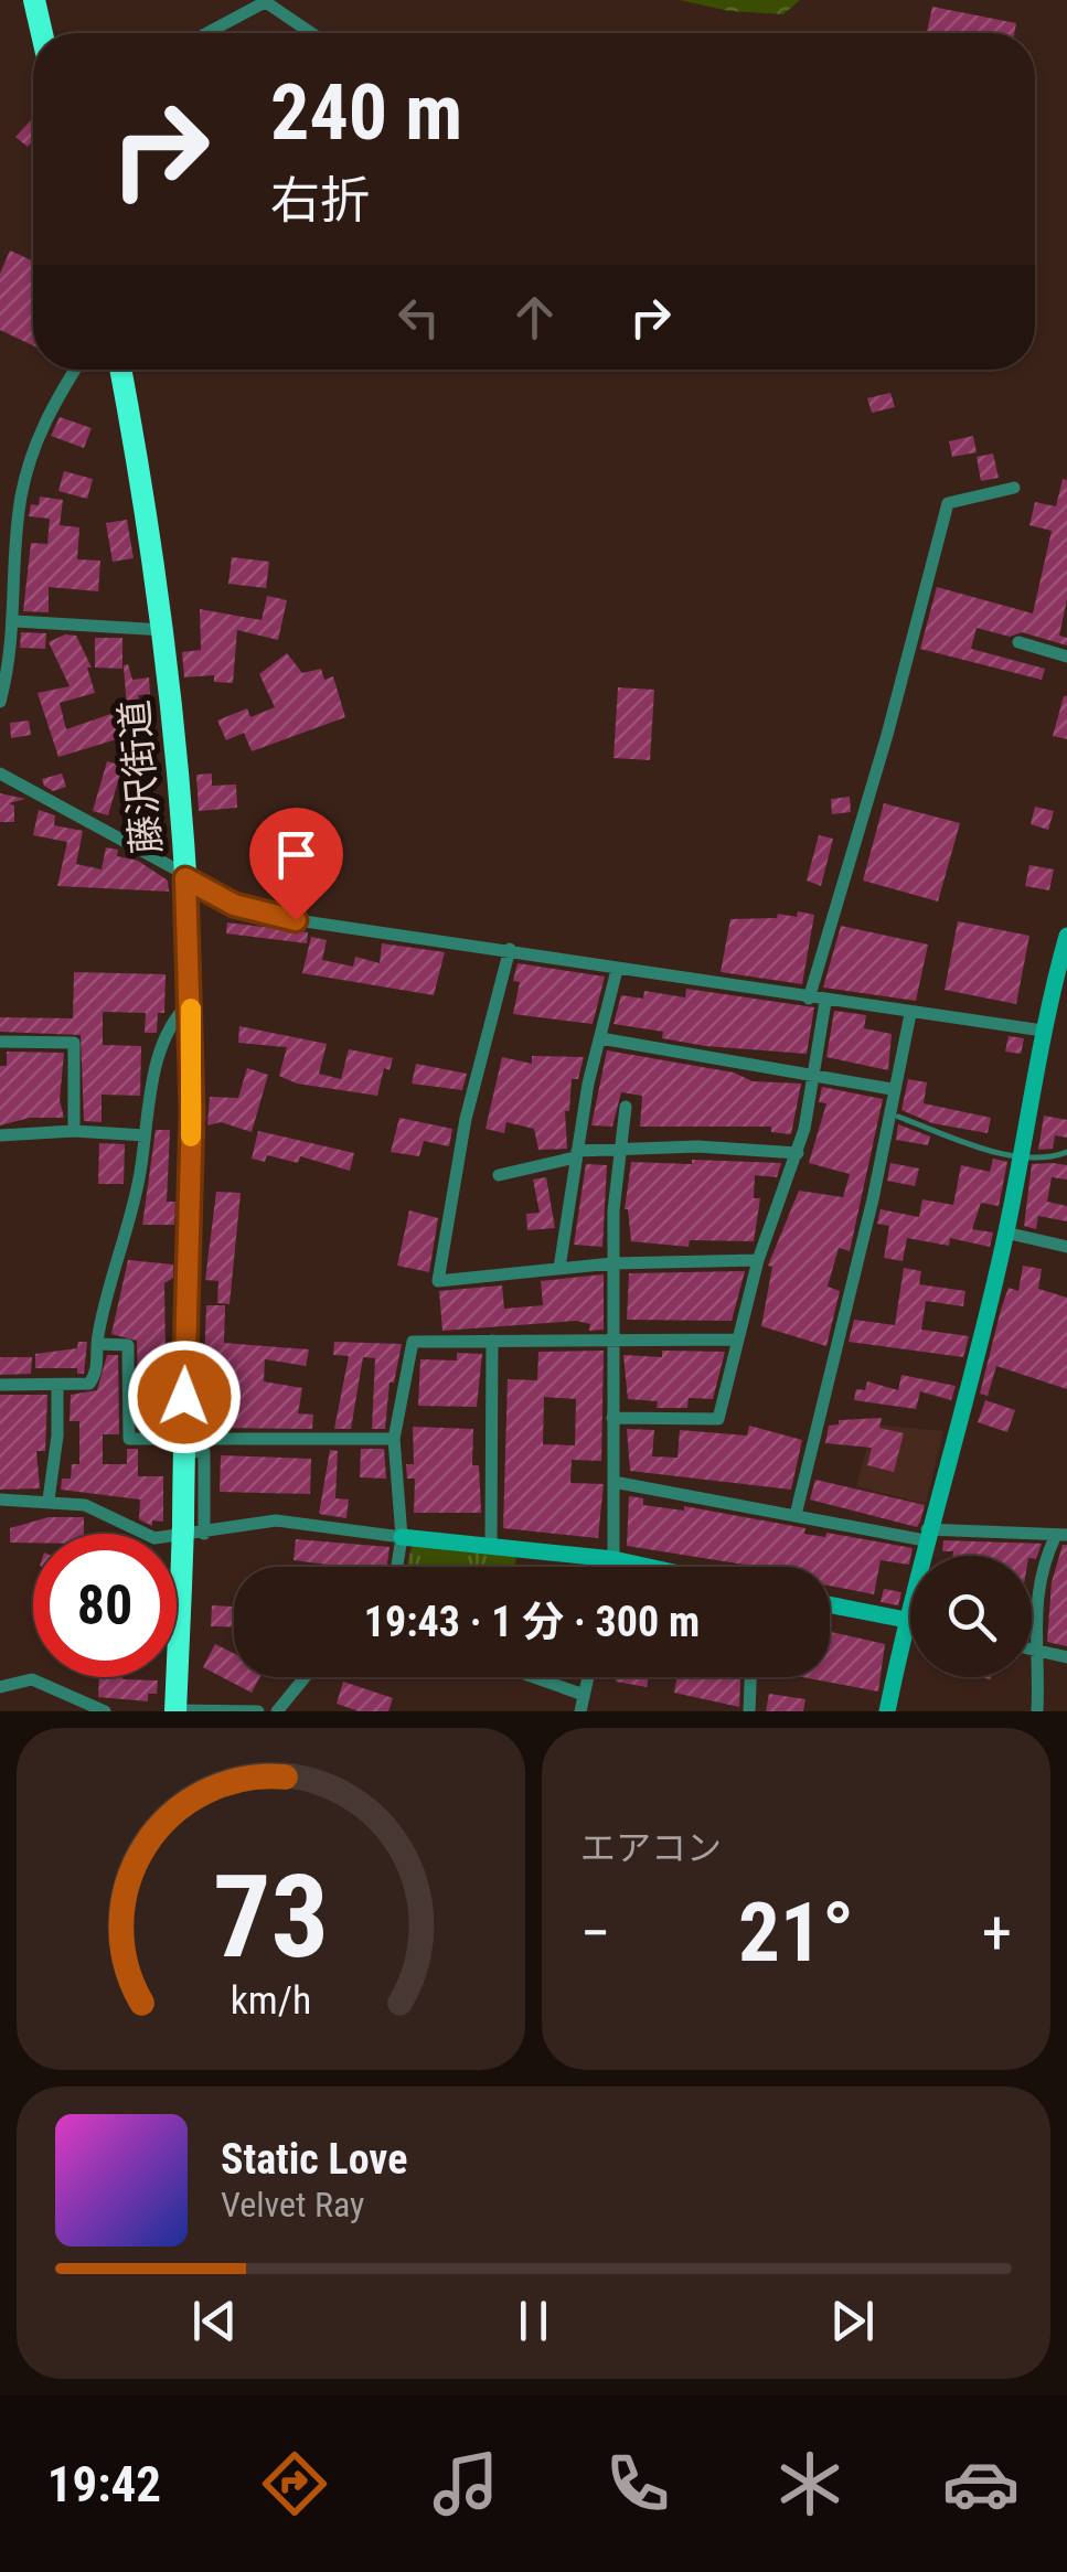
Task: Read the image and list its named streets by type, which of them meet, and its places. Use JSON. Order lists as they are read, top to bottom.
{
  "streets": {
    "highway": ["藤沢街道"]
  },
  "page": {
    "turn": ["240 m", "右折"],
    "limit": "80",
    "trip": "19:43 · 1 分 · 300 m",
    "tile": "エアコン",
    "heat": ["−", "21°", "+"],
    "song": ["Static Love", "Velvet Ray"],
    "tabs": "19:42",
    "gauge": ["73", "km/h"]
  }
}
